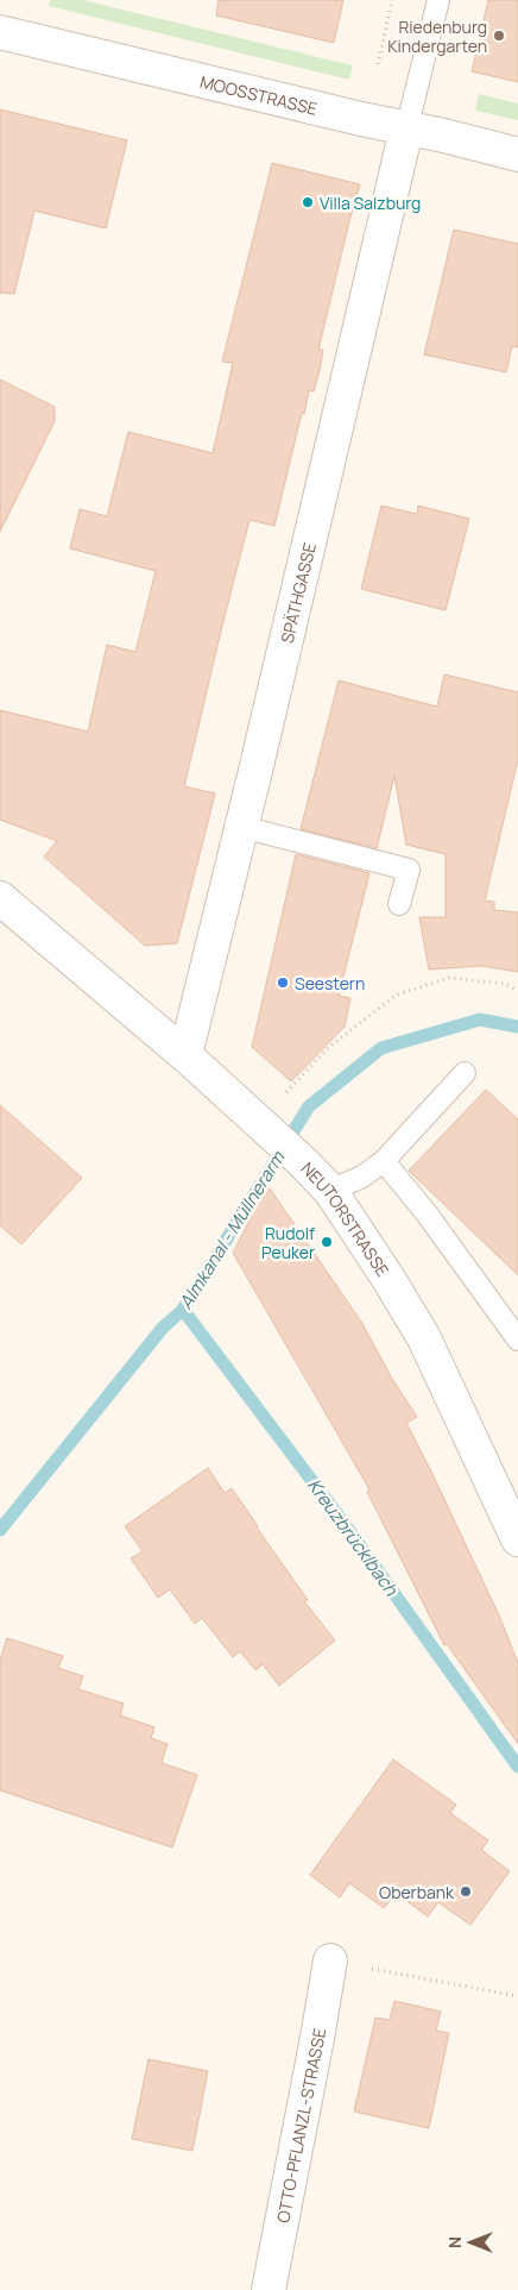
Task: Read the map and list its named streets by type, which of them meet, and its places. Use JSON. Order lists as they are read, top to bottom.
{
  "streets": {
    "street": [
      "MOOSSTRASSE",
      "SPÄTHGASSE",
      "NEUTORSTRASSE",
      "OTTO-PFLANZL-STRASSE"
    ]
  },
  "crossings": [
    ["MOOSSTRASSE", "SPÄTHGASSE"],
    ["SPÄTHGASSE", "NEUTORSTRASSE"]
  ],
  "water": ["Almkanal - Müllnerarm", "Kreuzbrücklbach"],
  "places": [
    "Riedenburg Kindergarten",
    "Villa Salzburg",
    "Seestern",
    "Rudolf Peuker",
    "Oberbank"
  ],
  "north": "left"
}
